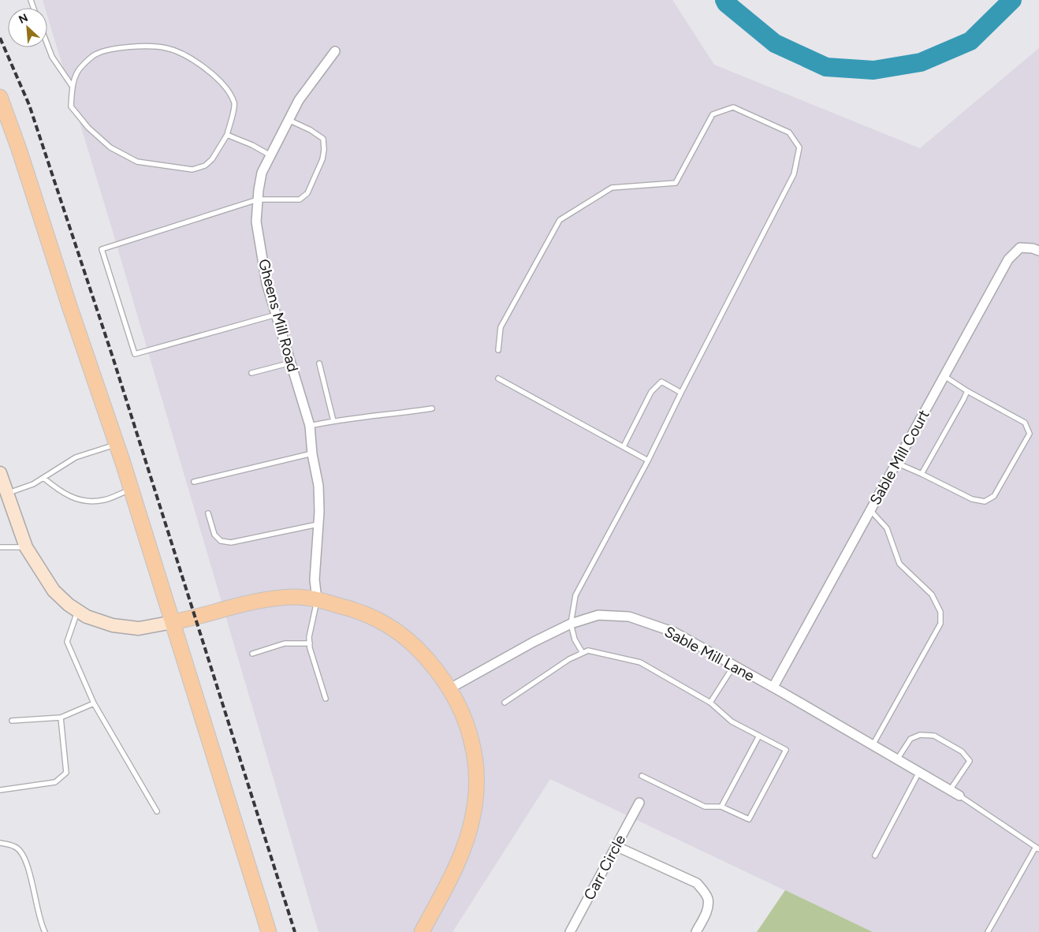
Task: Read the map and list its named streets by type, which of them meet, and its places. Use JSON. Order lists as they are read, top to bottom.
{
  "streets": {
    "street": [
      "Gheens Mill Road",
      "Sable Mill Court",
      "Sable Mill Lane",
      "Carr Circle"
    ]
  },
  "crossings": [
    ["Sable Mill Court", "Sable Mill Lane"]
  ],
  "north": "top left"
}
